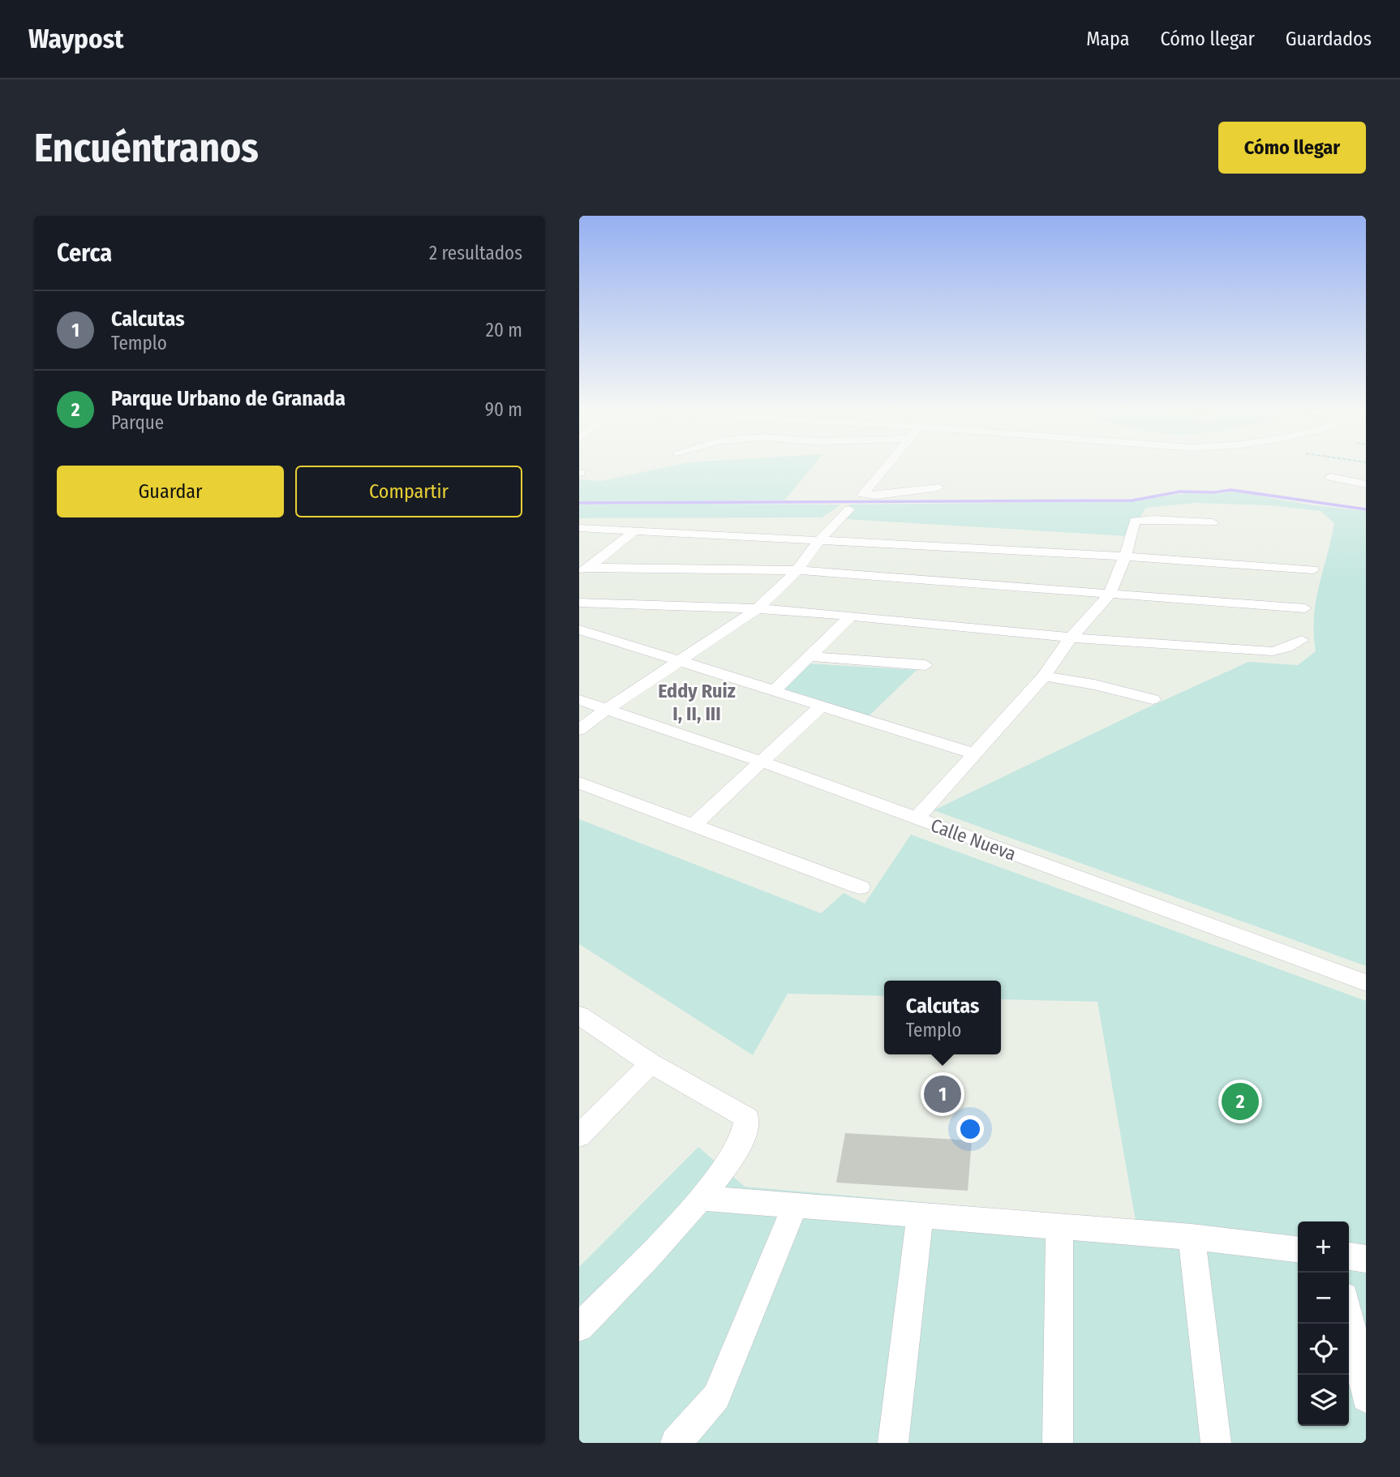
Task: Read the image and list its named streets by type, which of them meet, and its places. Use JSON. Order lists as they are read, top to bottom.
{
  "streets": {
    "street": ["Calle Nueva"]
  },
  "districts": ["Eddy Ruiz I, II, III"],
  "page": {
    "header": "Waypost",
    "nav": ["Mapa", "Cómo llegar", "Guardados"],
    "buttons": [
      "Cómo llegar",
      ["Guardar", "Compartir"]
    ],
    "title": "Encuéntranos",
    "heading": ["Cerca", "2 resultados"],
    "list": [
      {
        "mark": "1",
        "name": "Calcutas",
        "note": "Templo",
        "value": "20 m"
      },
      {
        "mark": "2",
        "name": "Parque Urbano de Granada",
        "note": "Parque",
        "value": "90 m"
      }
    ],
    "popup": ["Calcutas", "Templo"],
    "pins": ["1", "2"],
    "map_buttons": ["+", "−"]
  }
}
